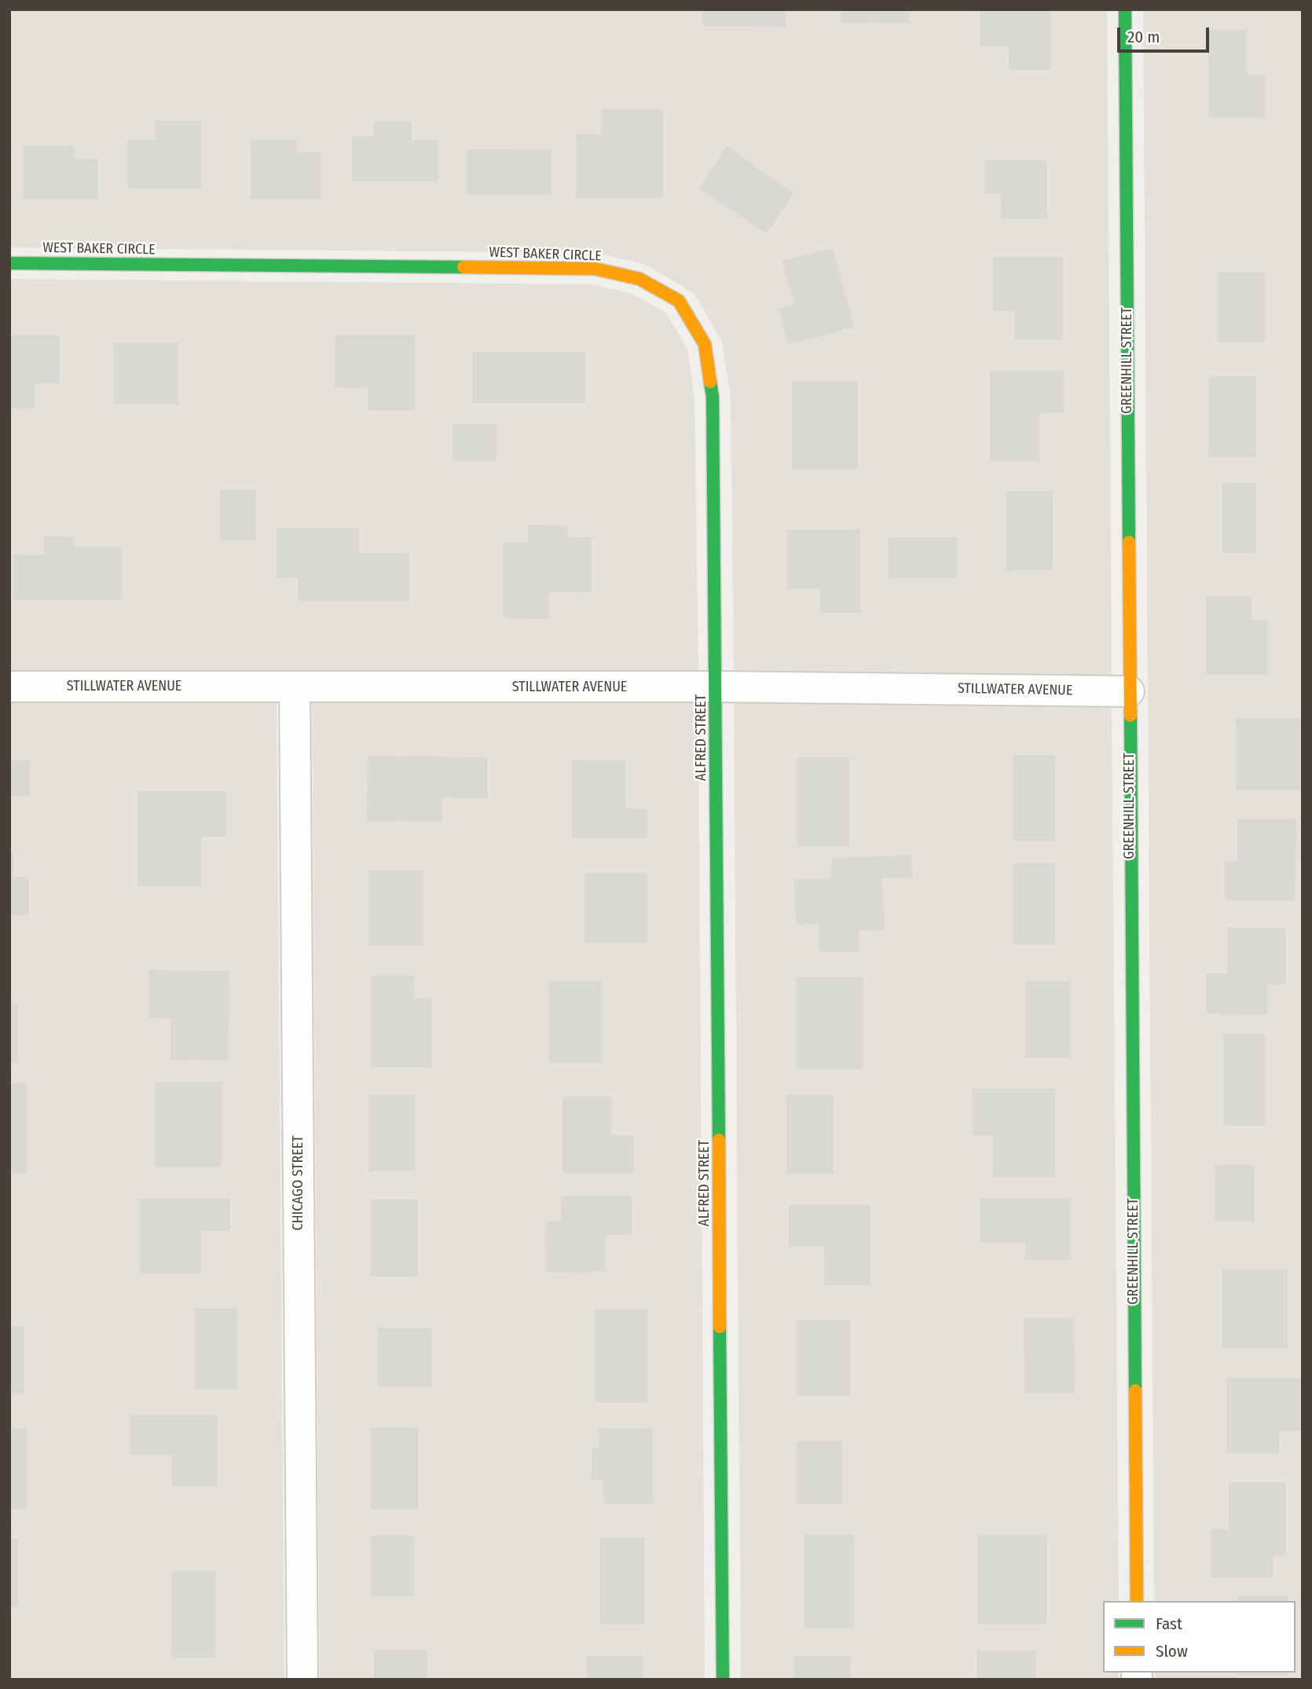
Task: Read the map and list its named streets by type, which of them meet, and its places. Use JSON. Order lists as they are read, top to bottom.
{
  "streets": {
    "street": [
      "WEST BAKER CIRCLE",
      "GREENHILL STREET",
      "STILLWATER AVENUE",
      "ALFRED STREET",
      "CHICAGO STREET"
    ]
  },
  "crossings": [
    ["WEST BAKER CIRCLE", "STILLWATER AVENUE"],
    ["WEST BAKER CIRCLE", "ALFRED STREET"],
    ["GREENHILL STREET", "STILLWATER AVENUE"],
    ["STILLWATER AVENUE", "ALFRED STREET"],
    ["STILLWATER AVENUE", "CHICAGO STREET"]
  ],
  "legend": ["Fast", "Slow"],
  "scale_bar": "20 m"
}
